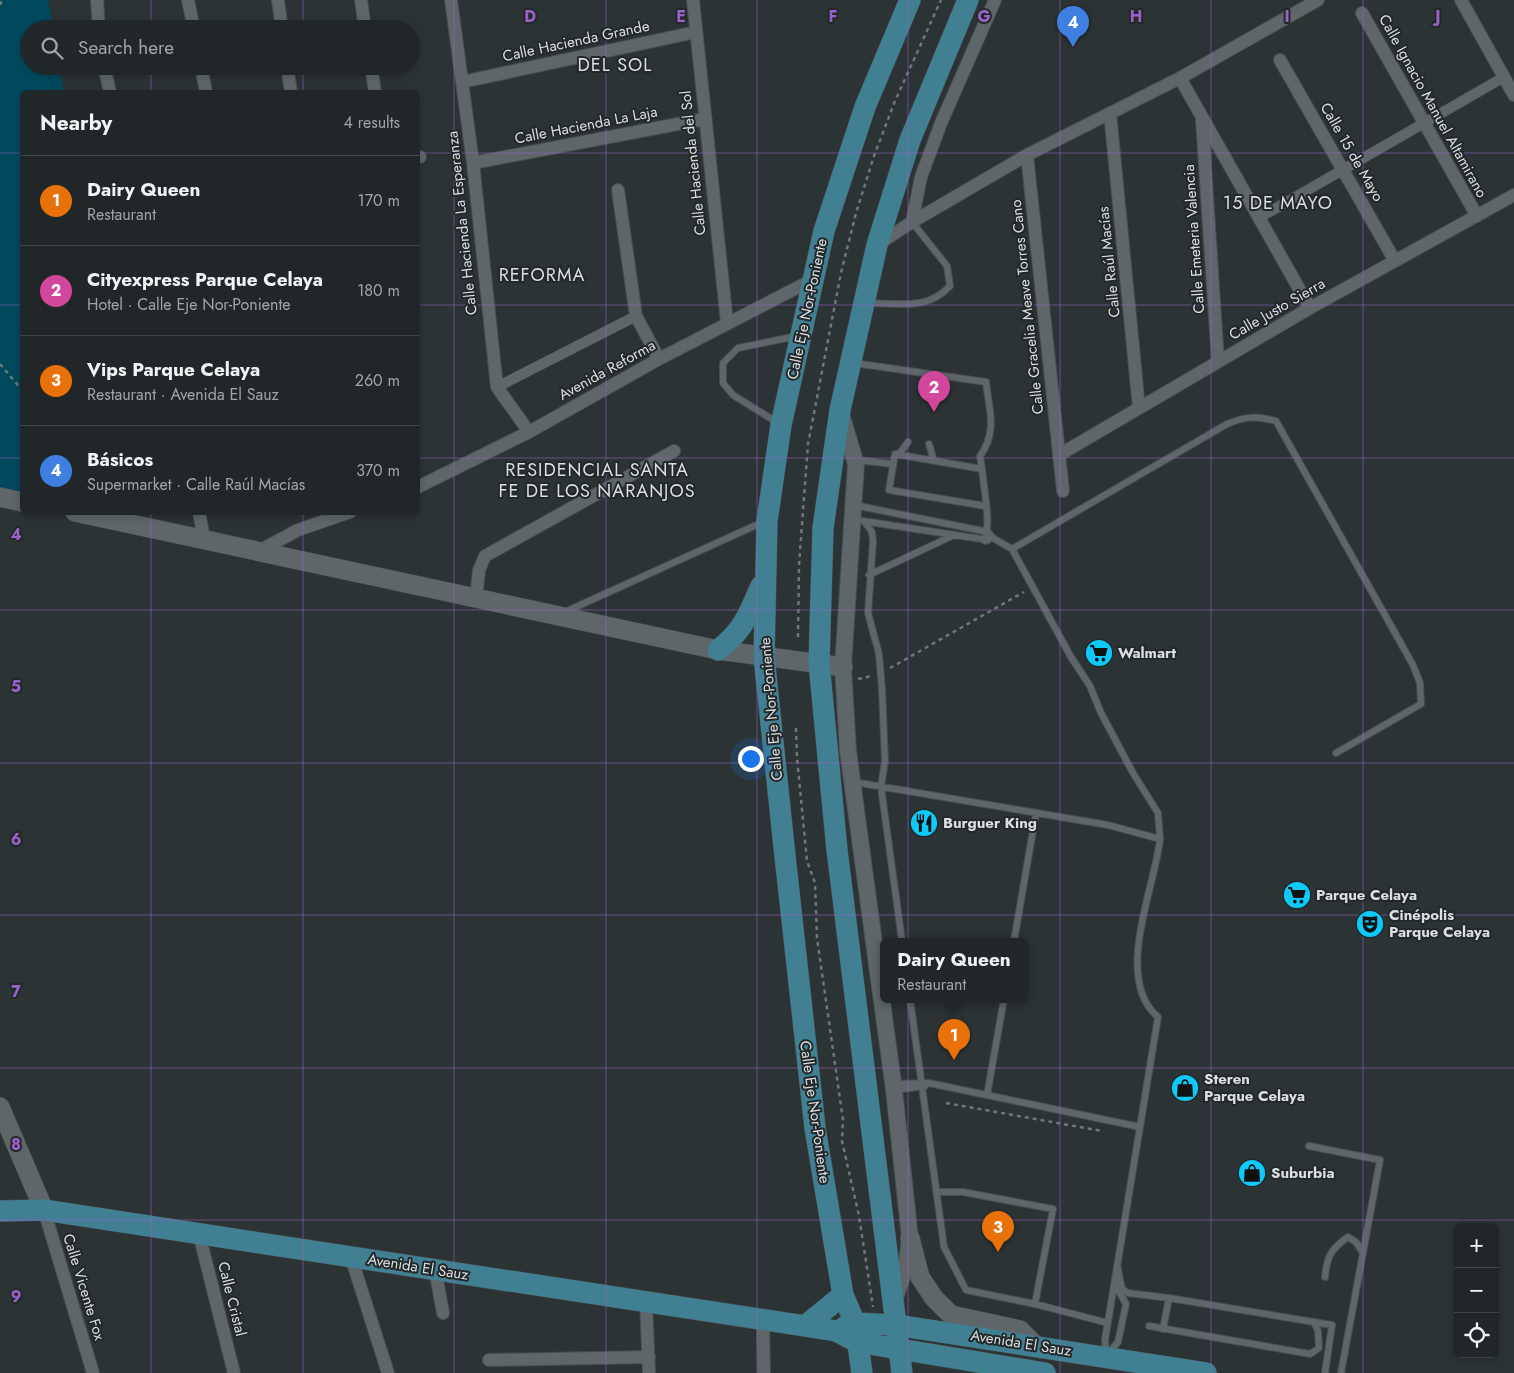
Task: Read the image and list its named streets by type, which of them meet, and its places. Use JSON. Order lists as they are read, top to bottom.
{
  "streets": {
    "main road": ["Calle Eje Nor-Poniente", "Avenida El Sauz"],
    "street": [
      "Calle Hacienda Grande",
      "Calle Ignacio Manuel Altamirano",
      "Calle Hacienda La Laja",
      "Calle 15 de Mayo",
      "Calle Hacienda del Sol",
      "Calle Hacienda La Esperanza",
      "Calle Emeteria Valencia",
      "Calle Raúl Macías",
      "Calle Gracelia Meave Torres Cano",
      "Calle Justo Sierra",
      "Avenida Reforma",
      "Calle Vicente Fox",
      "Calle Cristal"
    ]
  },
  "crossings": [
    ["Calle Hacienda Grande", "Calle Hacienda del Sol"],
    ["Calle Hacienda Grande", "Calle Hacienda La Esperanza"],
    ["Calle Ignacio Manuel Altamirano", "Calle Justo Sierra"],
    ["Calle Hacienda La Laja", "Calle Hacienda del Sol"],
    ["Calle Hacienda La Laja", "Calle Hacienda La Esperanza"],
    ["Calle 15 de Mayo", "Calle Justo Sierra"],
    ["Calle Hacienda del Sol", "Avenida Reforma"],
    ["Calle Hacienda La Esperanza", "Avenida Reforma"],
    ["Calle Emeteria Valencia", "Calle Justo Sierra"],
    ["Calle Raúl Macías", "Calle Justo Sierra"],
    ["Calle Gracelia Meave Torres Cano", "Calle Justo Sierra"],
    ["Calle Eje Nor-Poniente", "Avenida Reforma"],
    ["Calle Eje Nor-Poniente", "Avenida El Sauz"],
    ["Avenida El Sauz", "Calle Vicente Fox"],
    ["Avenida El Sauz", "Calle Cristal"]
  ],
  "districts": [
    "DEL SOL",
    "15 DE MAYO",
    "REFORMA",
    "RESIDENCIAL SANTA FE DE LOS NARANJOS"
  ],
  "places": {
    "supermarket": ["Walmart", "Parque Celaya"],
    "restaurant": ["Burguer King"],
    "theatre": ["Cinépolis Parque Celaya"],
    "shop": ["Steren Parque Celaya", "Suburbia"]
  },
  "page": {
    "pins": [
      "4",
      "2",
      "1",
      "3"
    ],
    "search": "Search here",
    "heading": ["Nearby", "4 results"],
    "list": [
      {
        "mark": "1",
        "name": "Dairy Queen",
        "note": "Restaurant",
        "value": "170 m"
      },
      {
        "mark": "2",
        "name": "Cityexpress Parque Celaya",
        "note": "Hotel · Calle Eje Nor-Poniente",
        "value": "180 m"
      },
      {
        "mark": "3",
        "name": "Vips Parque Celaya",
        "note": "Restaurant · Avenida El Sauz",
        "value": "260 m"
      },
      {
        "mark": "4",
        "name": "Básicos",
        "note": "Supermarket · Calle Raúl Macías",
        "value": "370 m"
      }
    ],
    "popup": ["Dairy Queen", "Restaurant"],
    "map_buttons": ["+", "−"]
  },
  "grid": {
    "columns": [
      "D",
      "E",
      "F",
      "G",
      "H",
      "I",
      "J"
    ],
    "rows": [
      "4",
      "5",
      "6",
      "7",
      "8",
      "9"
    ]
  }
}
